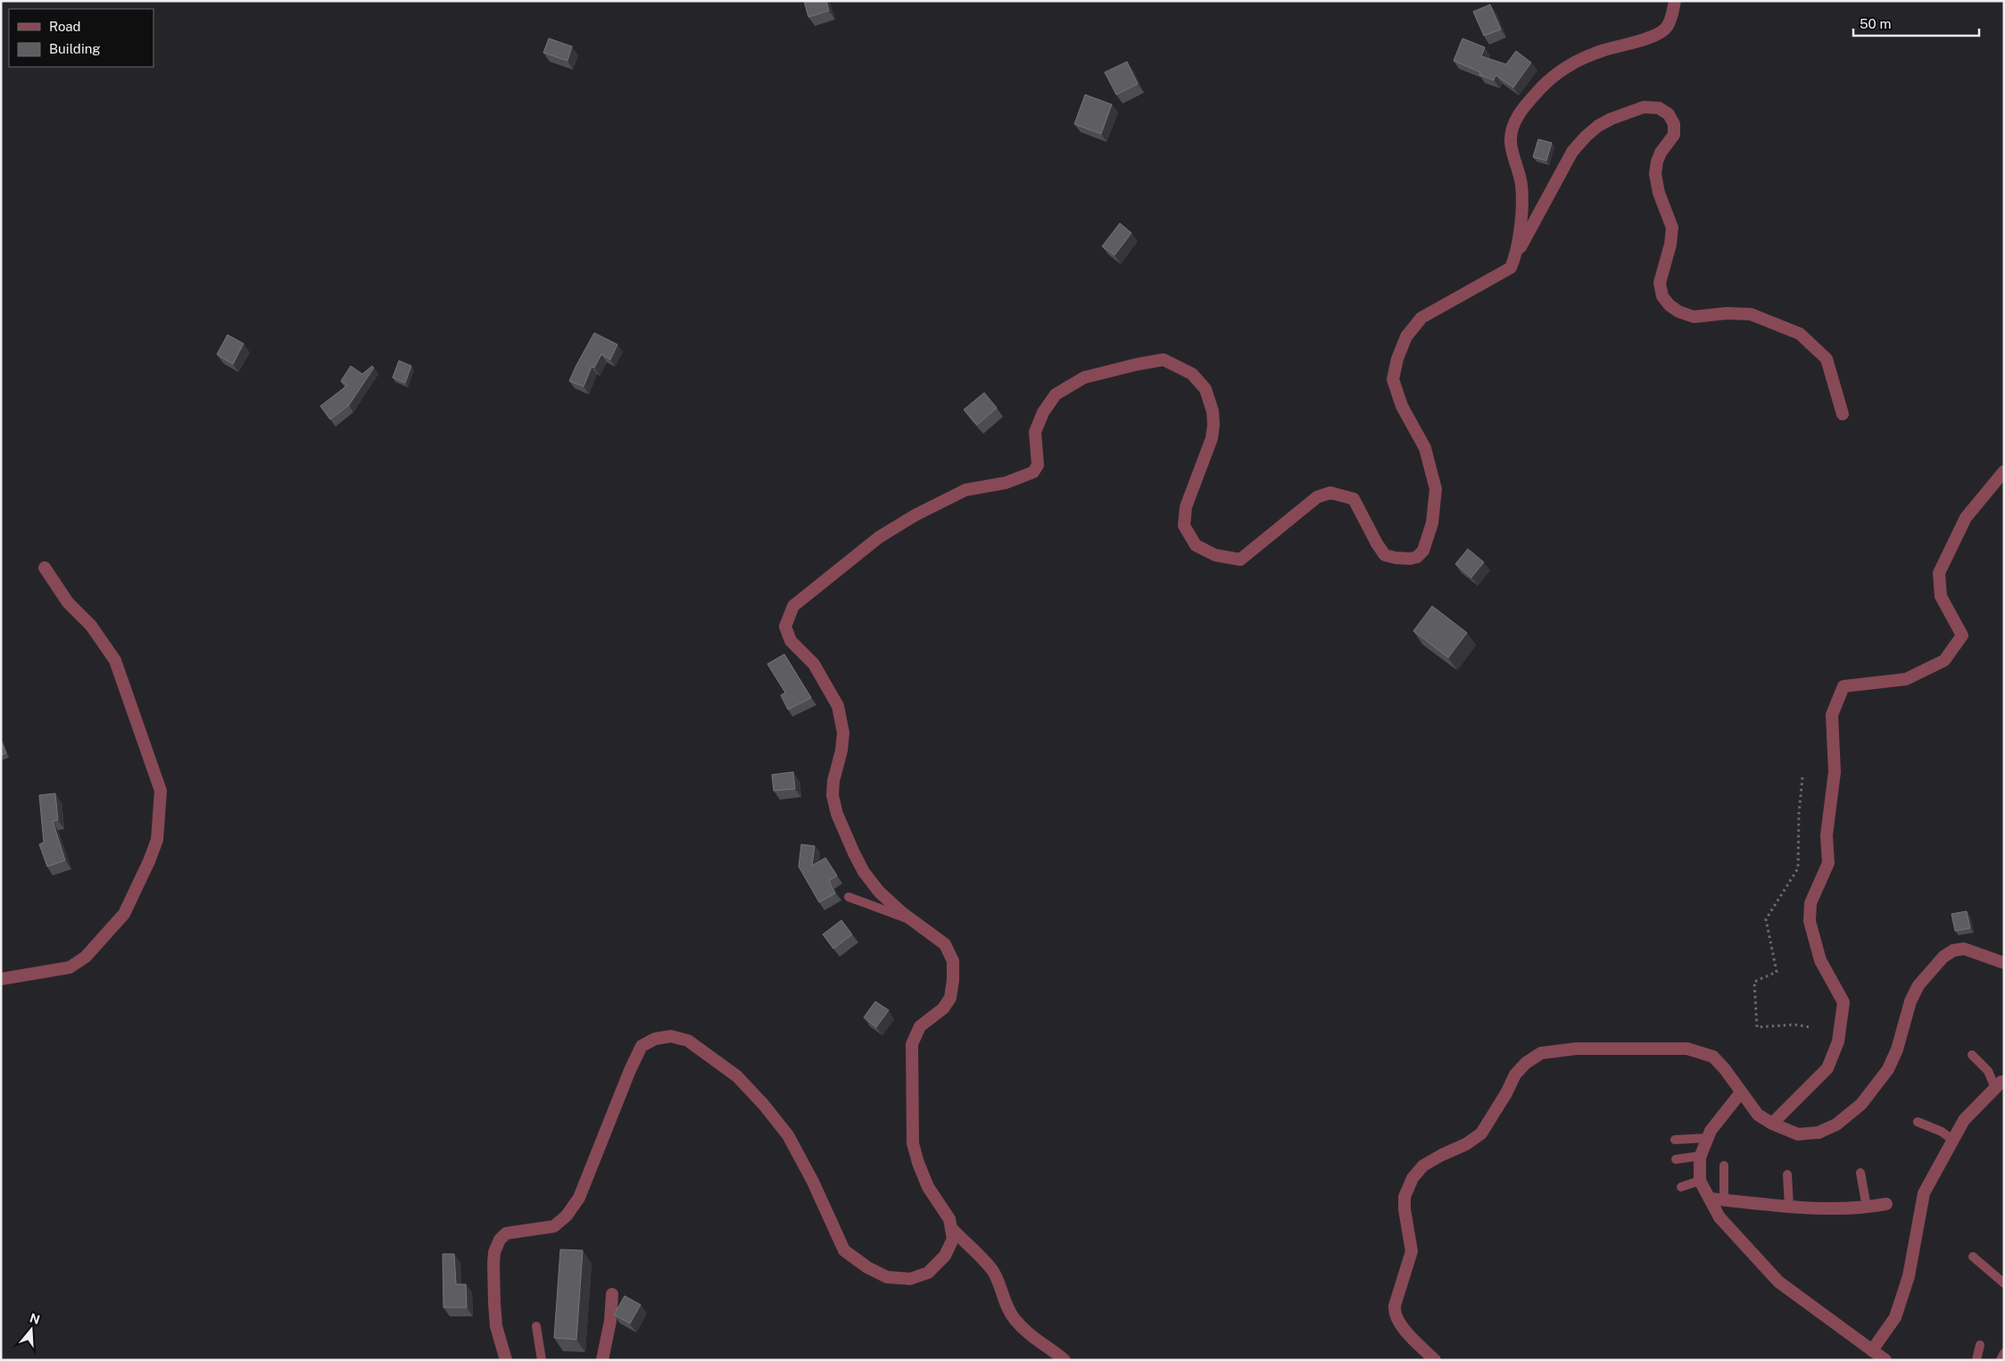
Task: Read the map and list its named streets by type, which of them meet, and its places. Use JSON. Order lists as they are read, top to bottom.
{
  "legend": ["Road", "Building"],
  "scale_bar": "50 m",
  "north": "top"
}
